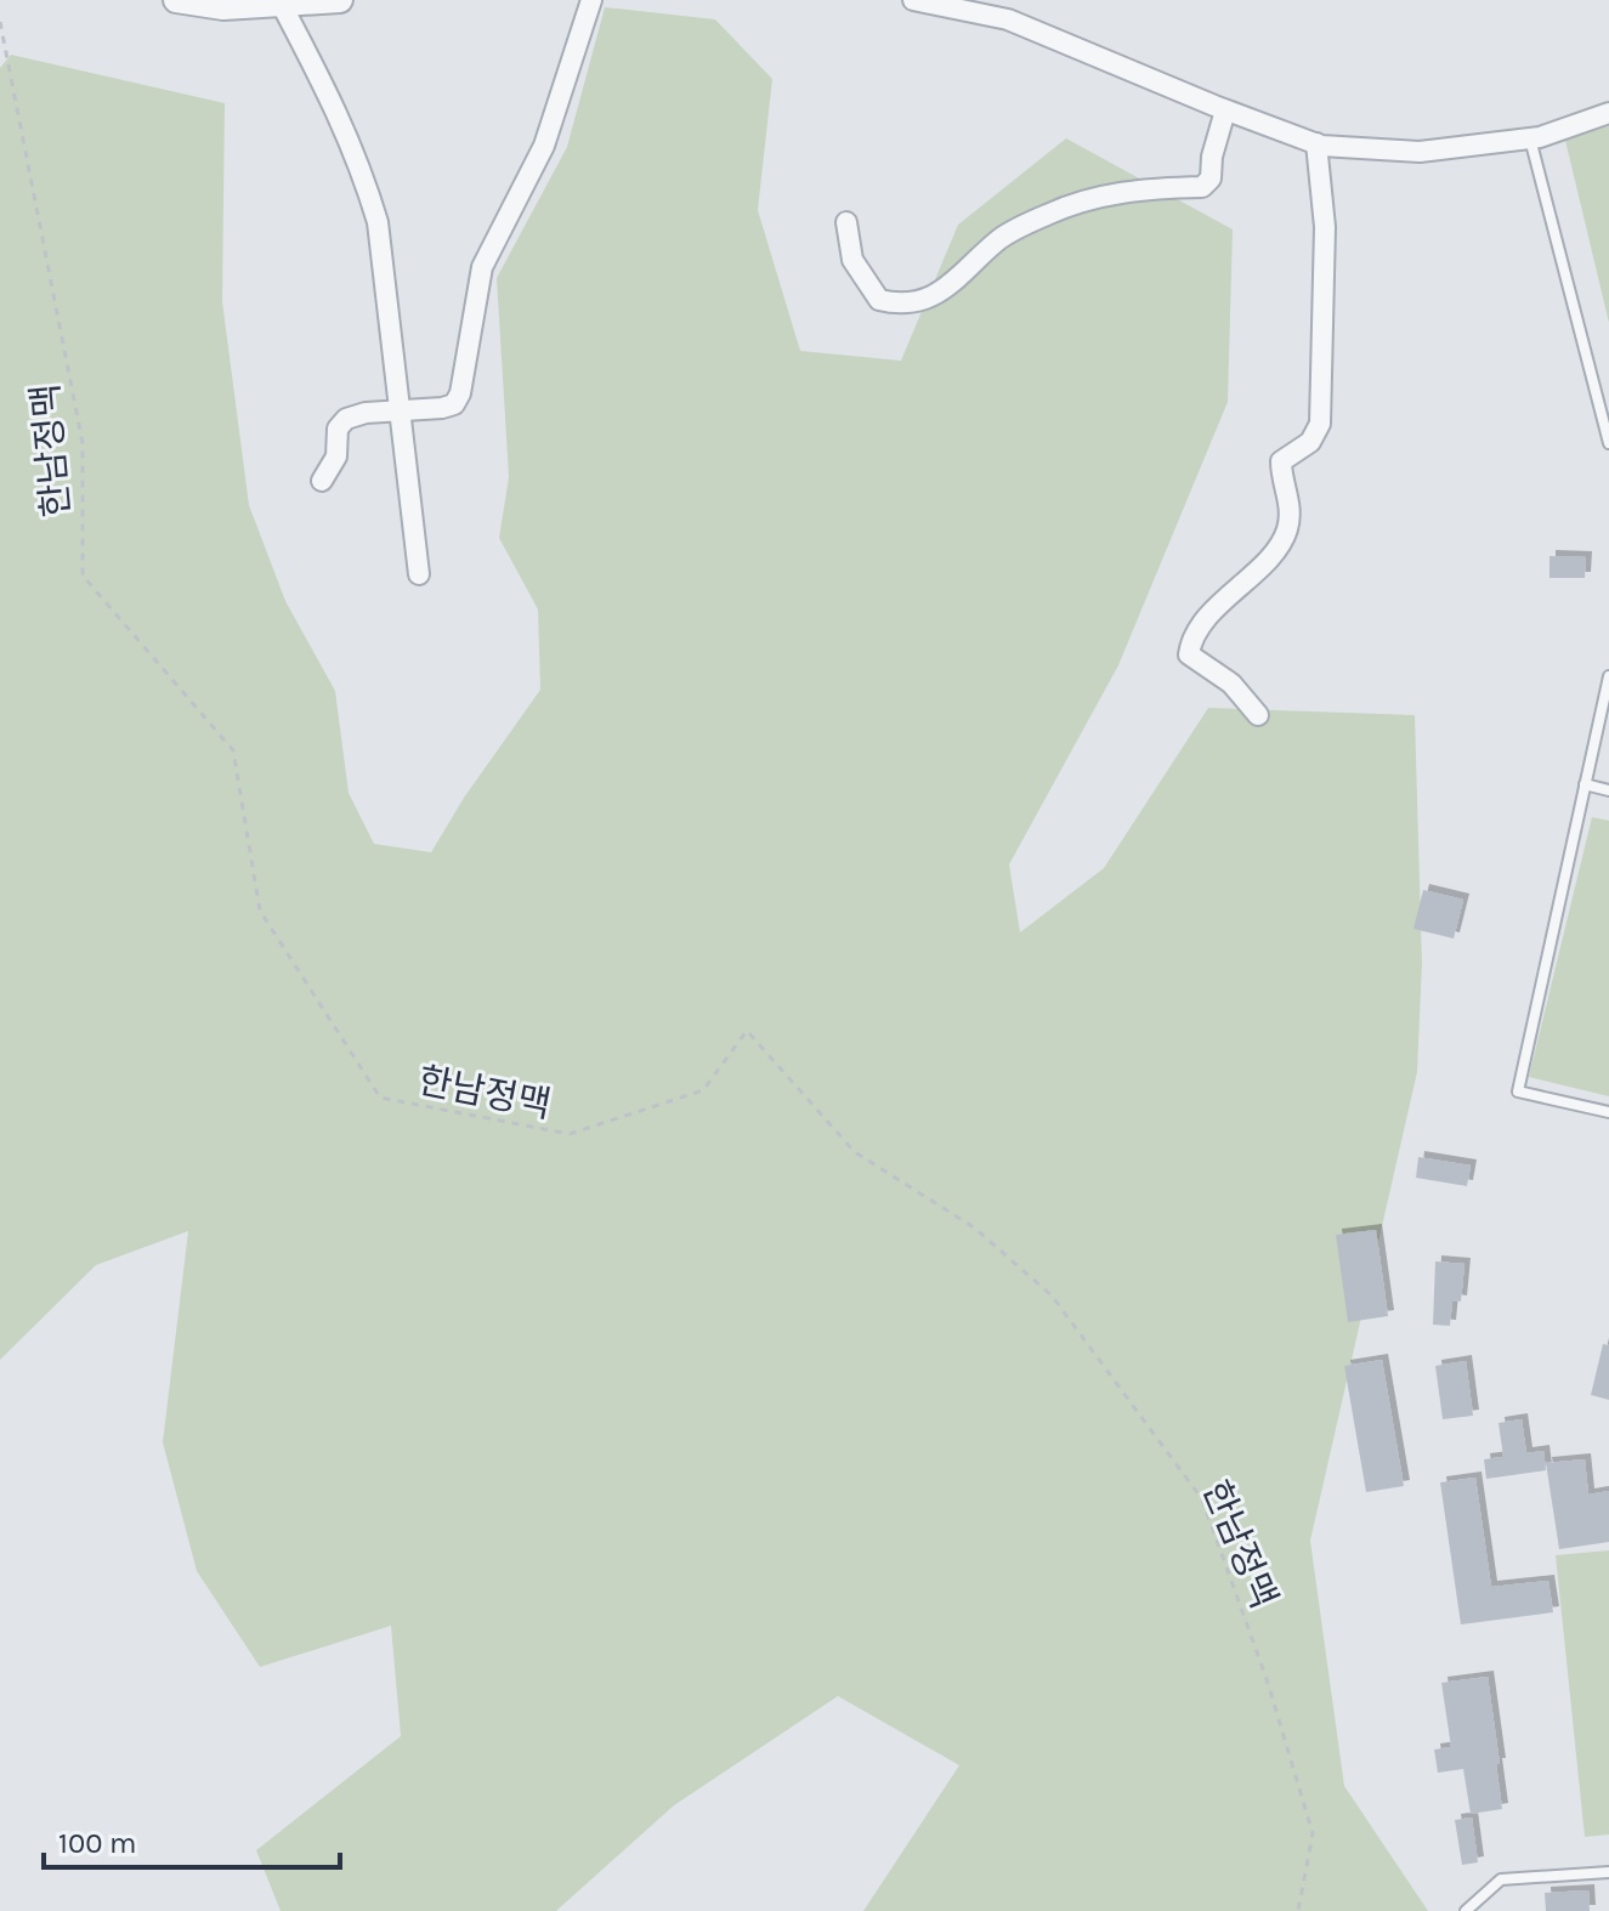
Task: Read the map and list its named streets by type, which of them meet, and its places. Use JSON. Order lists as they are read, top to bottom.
{
  "streets": {
    "path": ["한남정맥"]
  },
  "scale_bar": "100 m"
}
